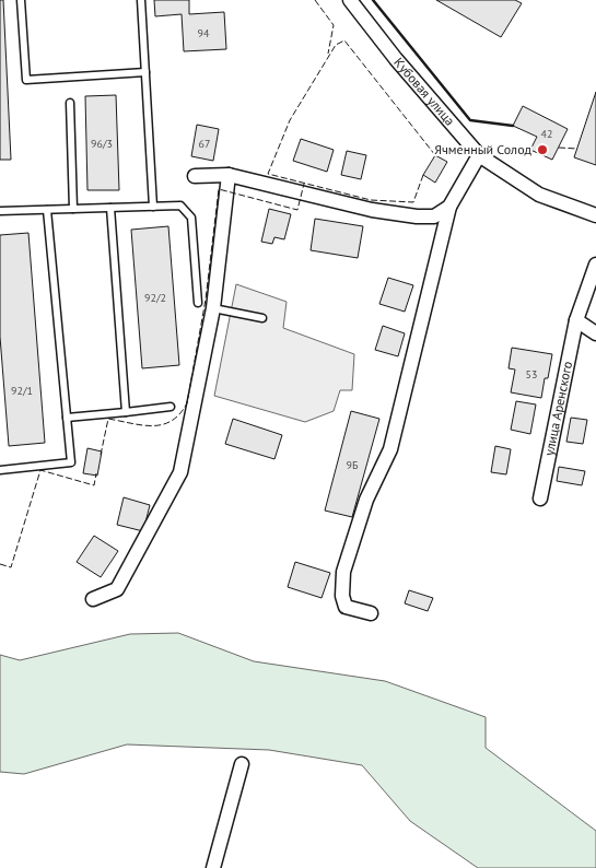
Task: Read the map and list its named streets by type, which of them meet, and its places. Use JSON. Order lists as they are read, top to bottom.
{
  "streets": {
    "street": ["Кубовая улица", "улица Аренского"]
  },
  "places": ["Ячменный Солод"],
  "house_numbers": [
    "94",
    "42",
    "96/3",
    "67",
    "92/2",
    "53",
    "92/1",
    "9Б"
  ]
}
